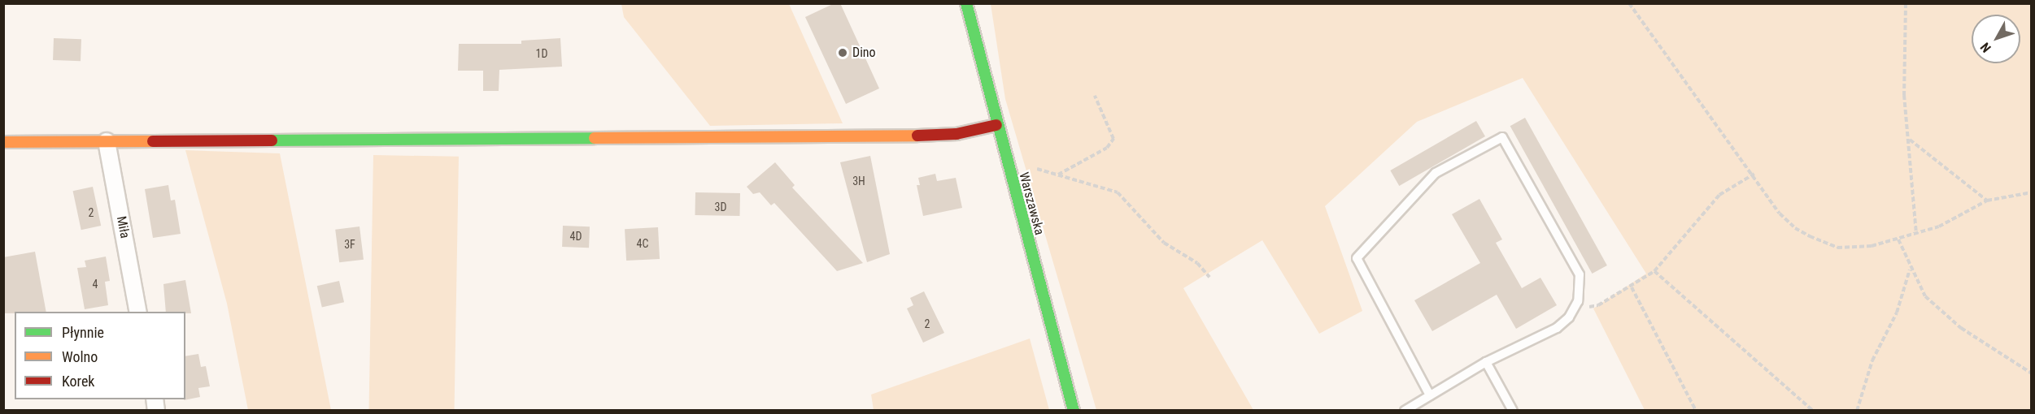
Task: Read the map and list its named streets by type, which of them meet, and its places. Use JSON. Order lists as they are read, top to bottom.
{
  "streets": {
    "street": ["Warszawska", "Miła"]
  },
  "places": ["Dino"],
  "house_numbers": [
    "1D",
    "3H",
    "3D",
    "2",
    "4D",
    "4C",
    "3F",
    "4",
    "2"
  ],
  "legend": ["Płynnie", "Wolno", "Korek"],
  "north": "bottom left"
}
